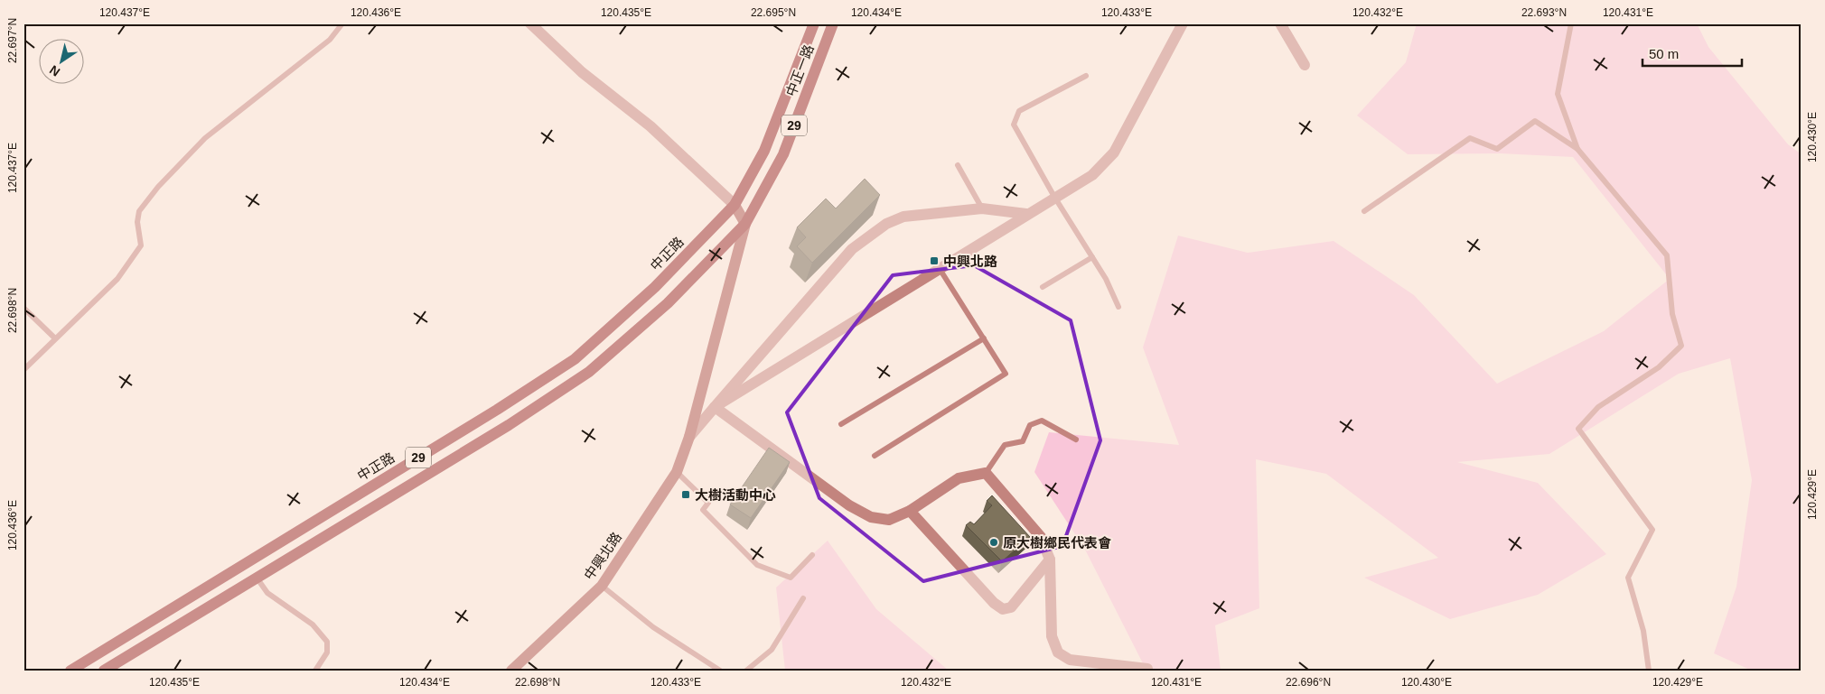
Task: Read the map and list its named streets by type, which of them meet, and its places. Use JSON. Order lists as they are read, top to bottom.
{
  "streets": {
    "main road": ["中正一路", "29", "中正路"],
    "street": ["中興北路"]
  },
  "crossings": [
    ["中正一路", "29"],
    ["中正一路", "中正路"],
    ["中正一路", "中興北路"],
    ["29", "中興北路"]
  ],
  "places": {
    "transit": ["中興北路", "大樹活動中心"],
    "other": ["原大樹鄉民代表會"]
  },
  "scale_bar": "50 m",
  "north": "bottom left",
  "coordinates": [
    "120.437°E",
    "120.436°E",
    "120.435°E",
    "22.695°N",
    "120.434°E",
    "120.433°E",
    "120.432°E",
    "22.693°N",
    "120.431°E",
    "22.697°N",
    "120.430°E",
    "22.698°N",
    "120.429°E",
    "22.696°N"
  ]
}
